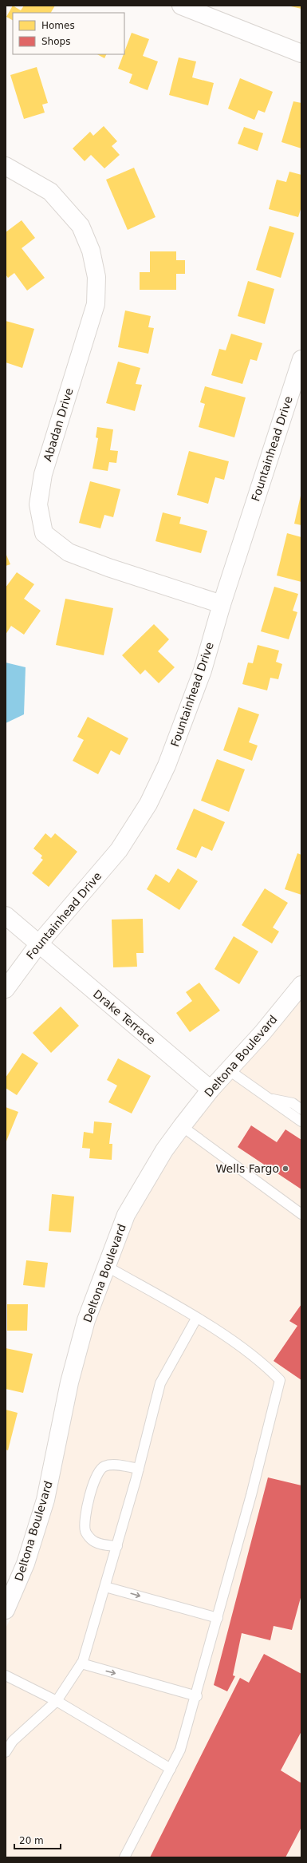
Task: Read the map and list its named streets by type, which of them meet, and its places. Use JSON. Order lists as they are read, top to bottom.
{
  "streets": {
    "street": [
      "Abadan Drive",
      "Fountainhead Drive",
      "Drake Terrace",
      "Deltona Boulevard"
    ]
  },
  "crossings": [
    ["Abadan Drive", "Fountainhead Drive"],
    ["Fountainhead Drive", "Drake Terrace"],
    ["Drake Terrace", "Deltona Boulevard"]
  ],
  "places": ["Wells Fargo"],
  "legend": ["Homes", "Shops"],
  "scale_bar": "20 m"
}
